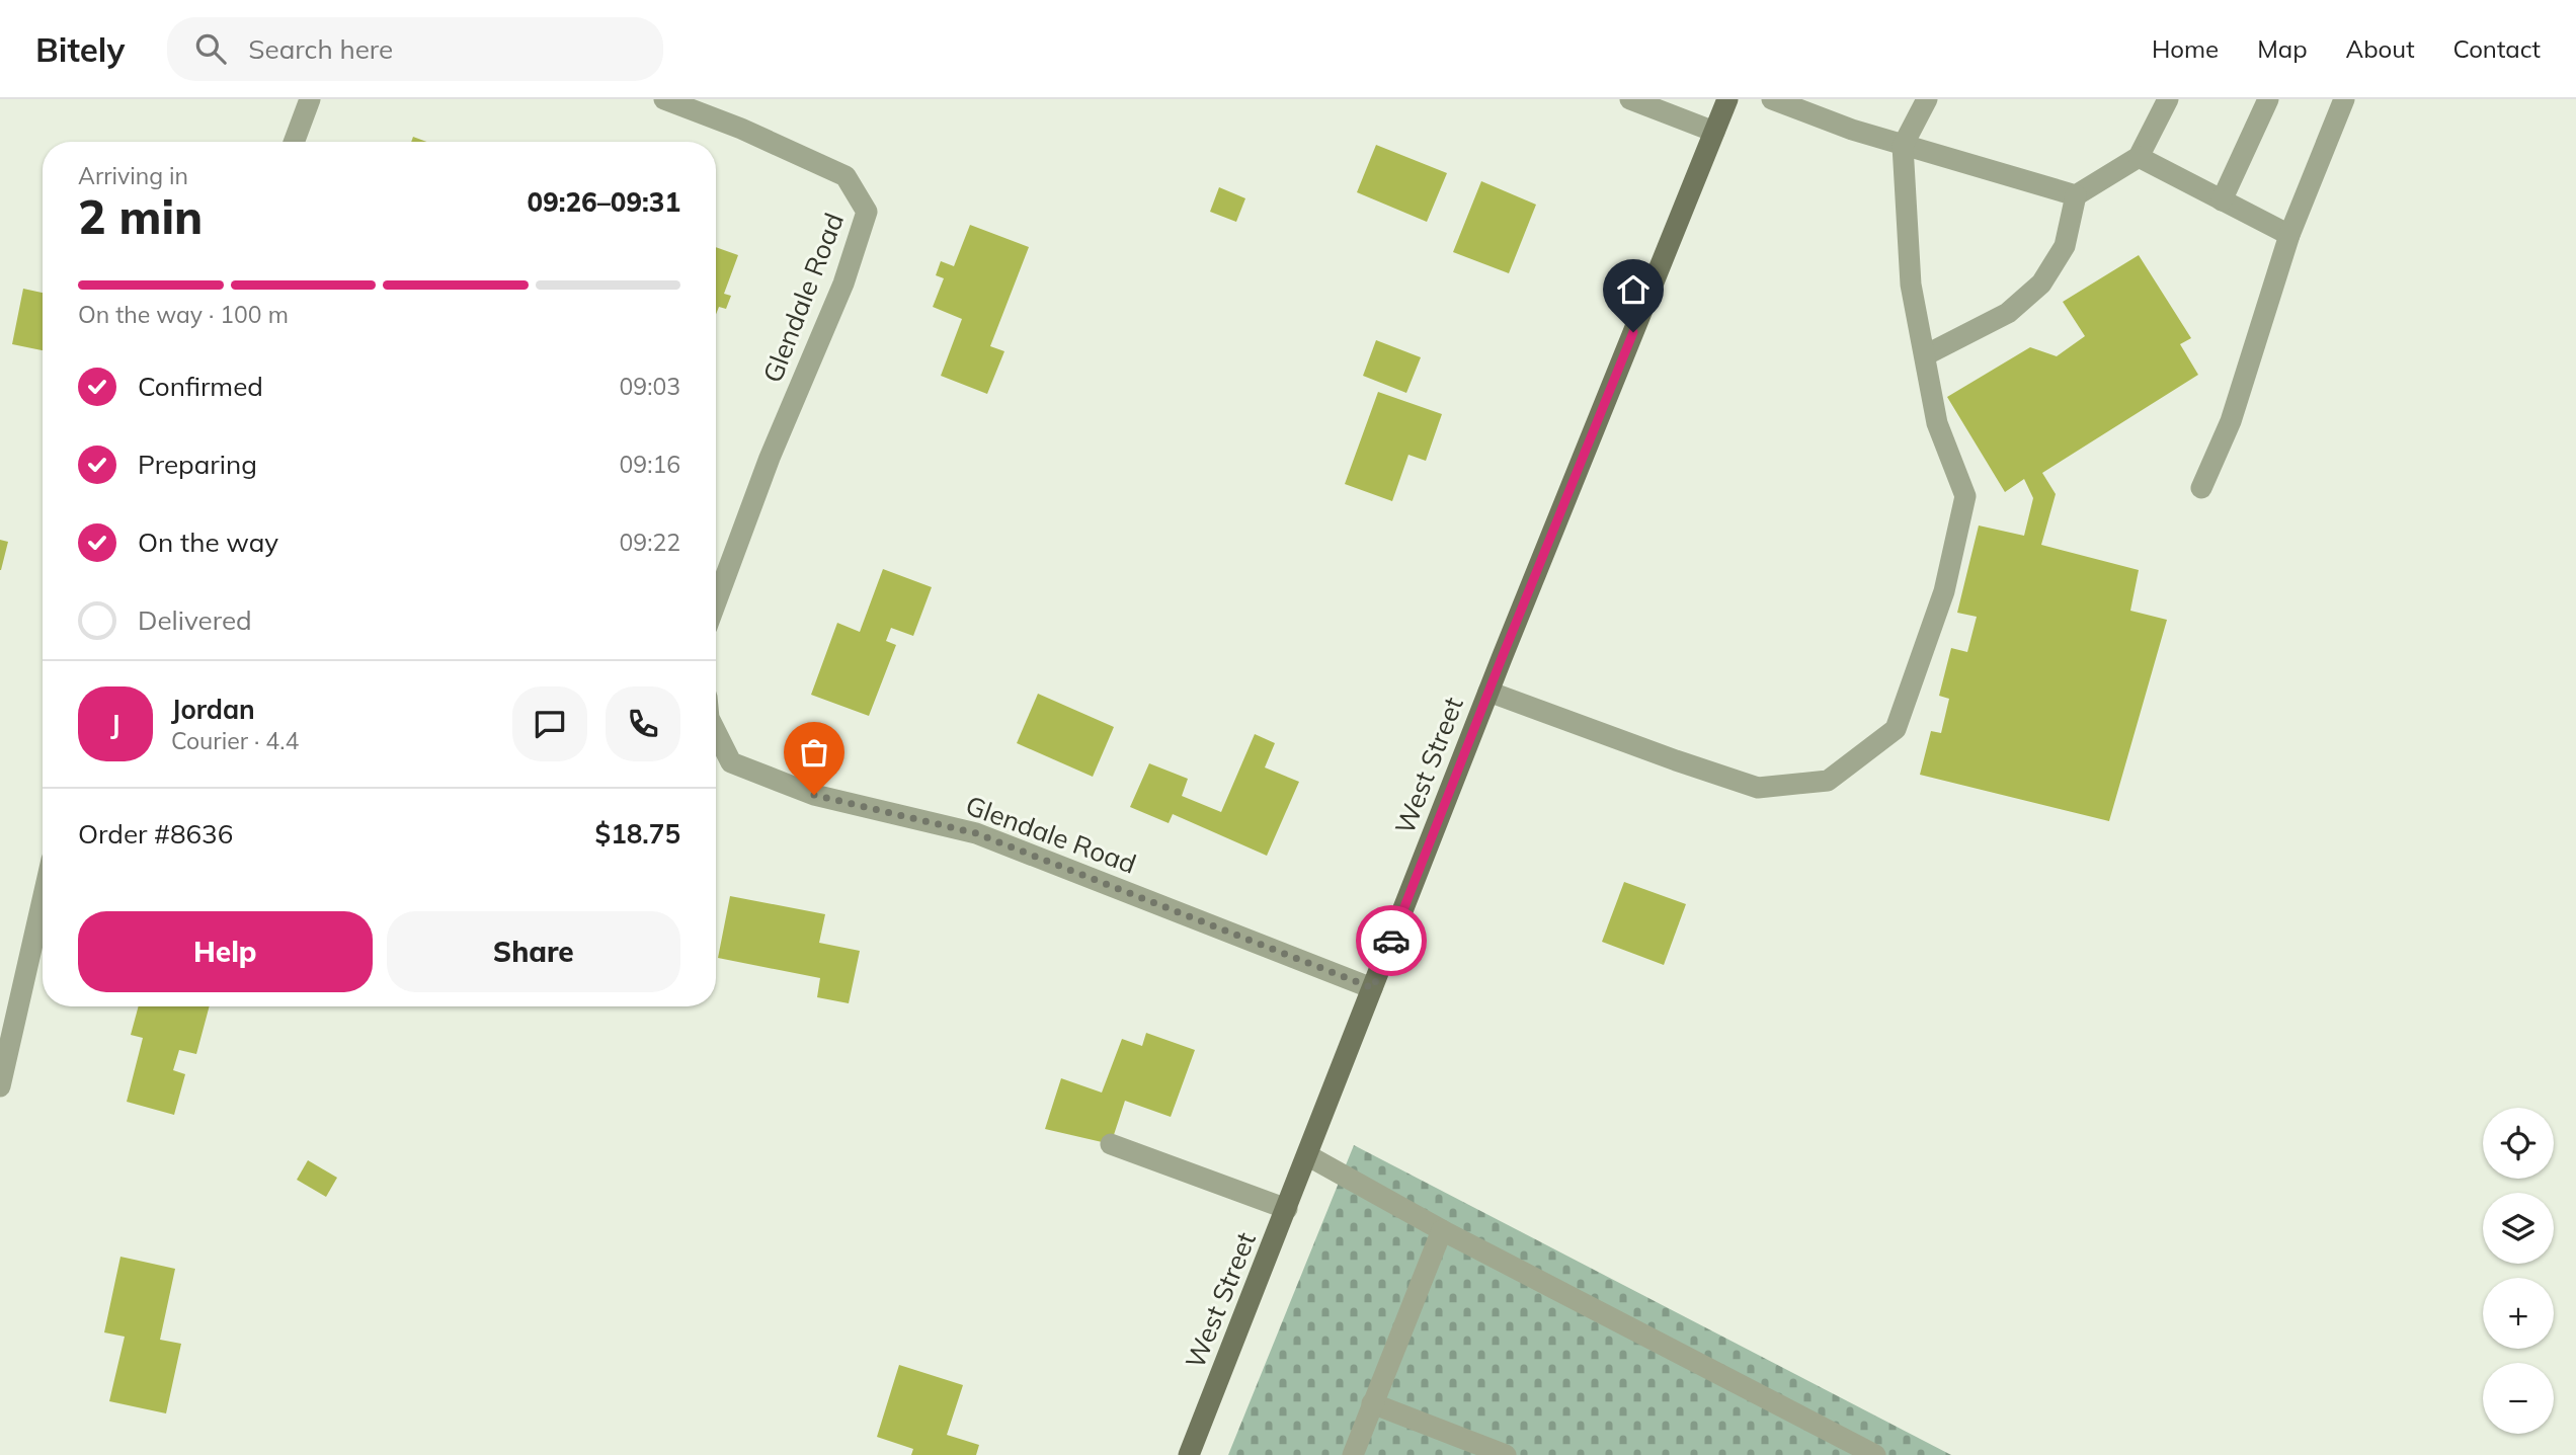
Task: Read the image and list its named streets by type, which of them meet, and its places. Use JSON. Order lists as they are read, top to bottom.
{
  "streets": {
    "main road": ["West Street"],
    "street": ["Glendale Road"]
  },
  "crossings": [
    ["Glendale Road", "West Street"]
  ],
  "page": {
    "header": "Bitely",
    "search": "Search here",
    "nav": [
      "Home",
      "Map",
      "About",
      "Contact"
    ],
    "heading": ["2 min", "Arriving in", "09:26–09:31"],
    "panel": [
      "Jordan",
      "Courier · 4.4",
      "Order #8636",
      "$18.75"
    ],
    "bar": "On the way · 100 m",
    "list": [
      ["Confirmed", "09:03"],
      ["Preparing", "09:16"],
      ["On the way", "09:22"],
      "Delivered"
    ],
    "round": "J",
    "buttons": ["Help", "Share"],
    "map_buttons": ["+", "−"]
  }
}
